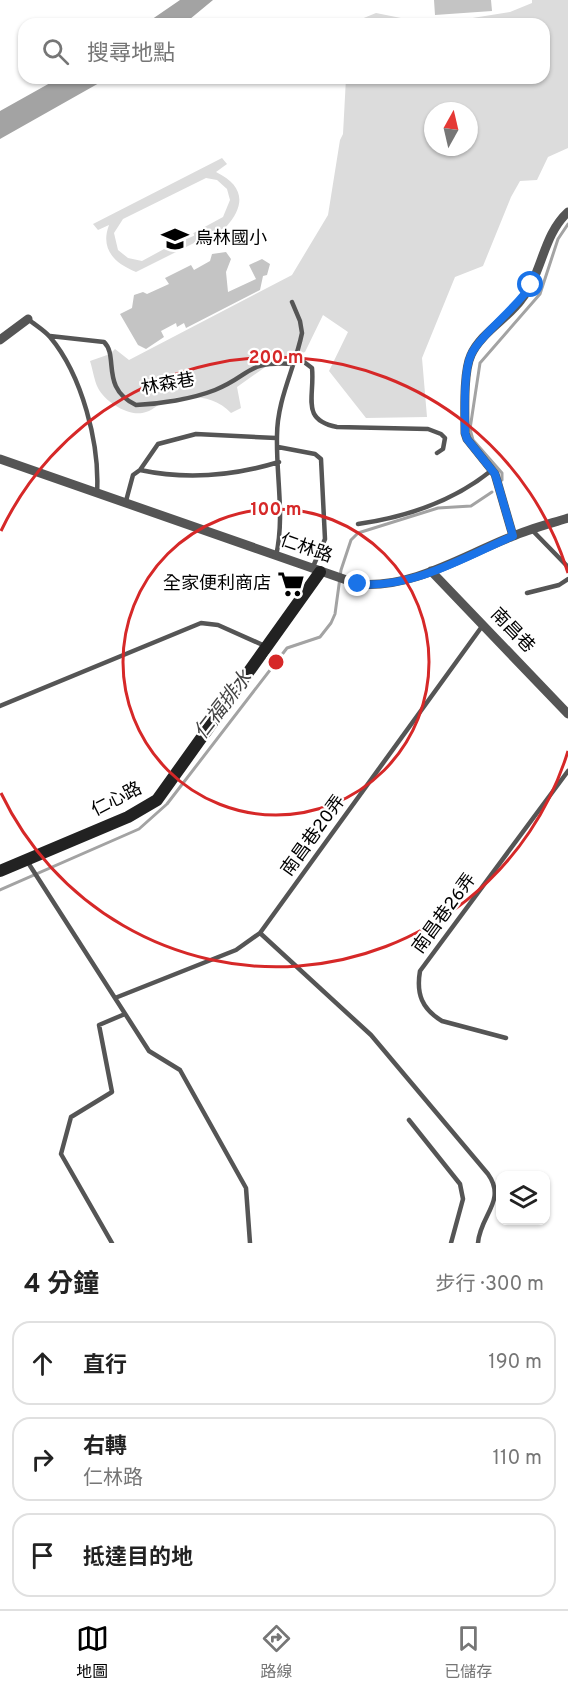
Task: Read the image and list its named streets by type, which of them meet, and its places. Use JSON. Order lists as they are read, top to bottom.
{
  "streets": {
    "street": ["仁林路", "南昌巷", "仁心路"],
    "lane": ["林森巷", "南昌巷20弄", "南昌巷26弄"]
  },
  "crossings": [
    ["仁林路", "南昌巷"],
    ["仁林路", "仁心路"],
    ["南昌巷", "南昌巷20弄"]
  ],
  "water": ["仁福排水"],
  "places": {
    "school or university": ["烏林國小"],
    "supermarket": ["全家便利商店"]
  },
  "north": "top",
  "page": {
    "search": "搜尋地點",
    "heading": ["4 分鐘", "步行 · 300 m"],
    "list": [
      ["直行", "190 m"],
      ["右轉", "仁林路", "110 m"],
      "抵達目的地"
    ],
    "nav": ["地圖", "路線", "已儲存"]
  },
  "rings": ["200 m", "100 m"]
}
